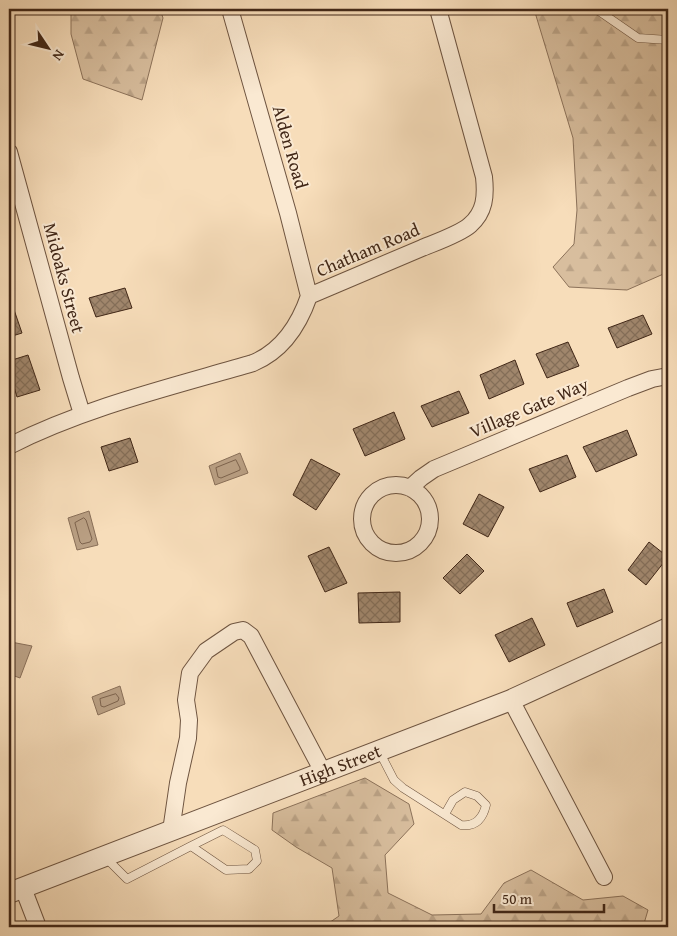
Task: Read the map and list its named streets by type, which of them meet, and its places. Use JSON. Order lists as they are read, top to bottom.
{
  "streets": {
    "street": [
      "Alden Road",
      "Chatham Road",
      "Midoaks Street",
      "Village Gate Way",
      "High Street"
    ]
  },
  "crossings": [
    ["Alden Road", "Chatham Road"],
    ["Chatham Road", "Midoaks Street"]
  ],
  "scale_bar": "50 m",
  "north": "bottom right"
}
